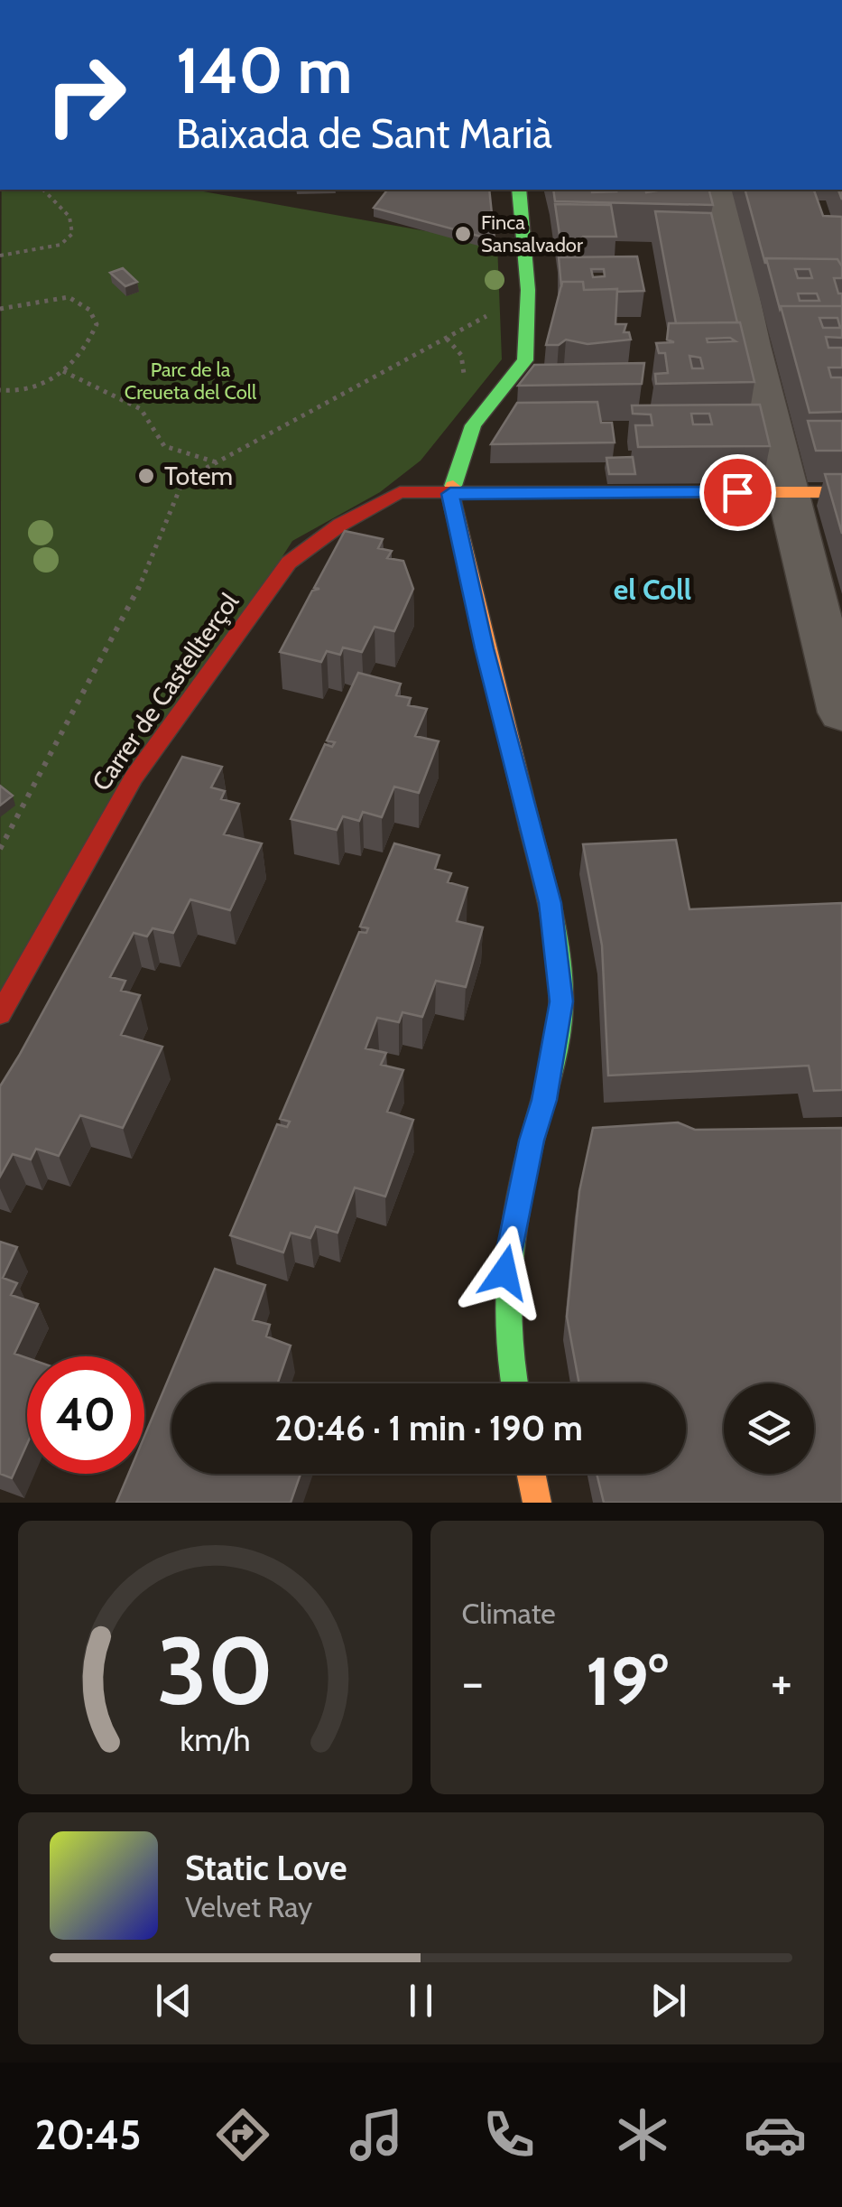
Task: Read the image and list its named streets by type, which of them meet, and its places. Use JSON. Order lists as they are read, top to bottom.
{
  "streets": {
    "street": ["Carrer de Castellterçol"]
  },
  "districts": ["el Coll"],
  "parks": ["Parc de la Creueta del Coll"],
  "places": ["Finca Sansalvador", "Totem"],
  "page": {
    "turn": ["140 m", "Baixada de Sant Marià"],
    "limit": "40",
    "trip": "20:46 · 1 min · 190 m",
    "tile": "Climate",
    "heat": ["−", "19°", "+"],
    "song": ["Static Love", "Velvet Ray"],
    "tabs": "20:45",
    "gauge": ["30", "km/h"]
  }
}
